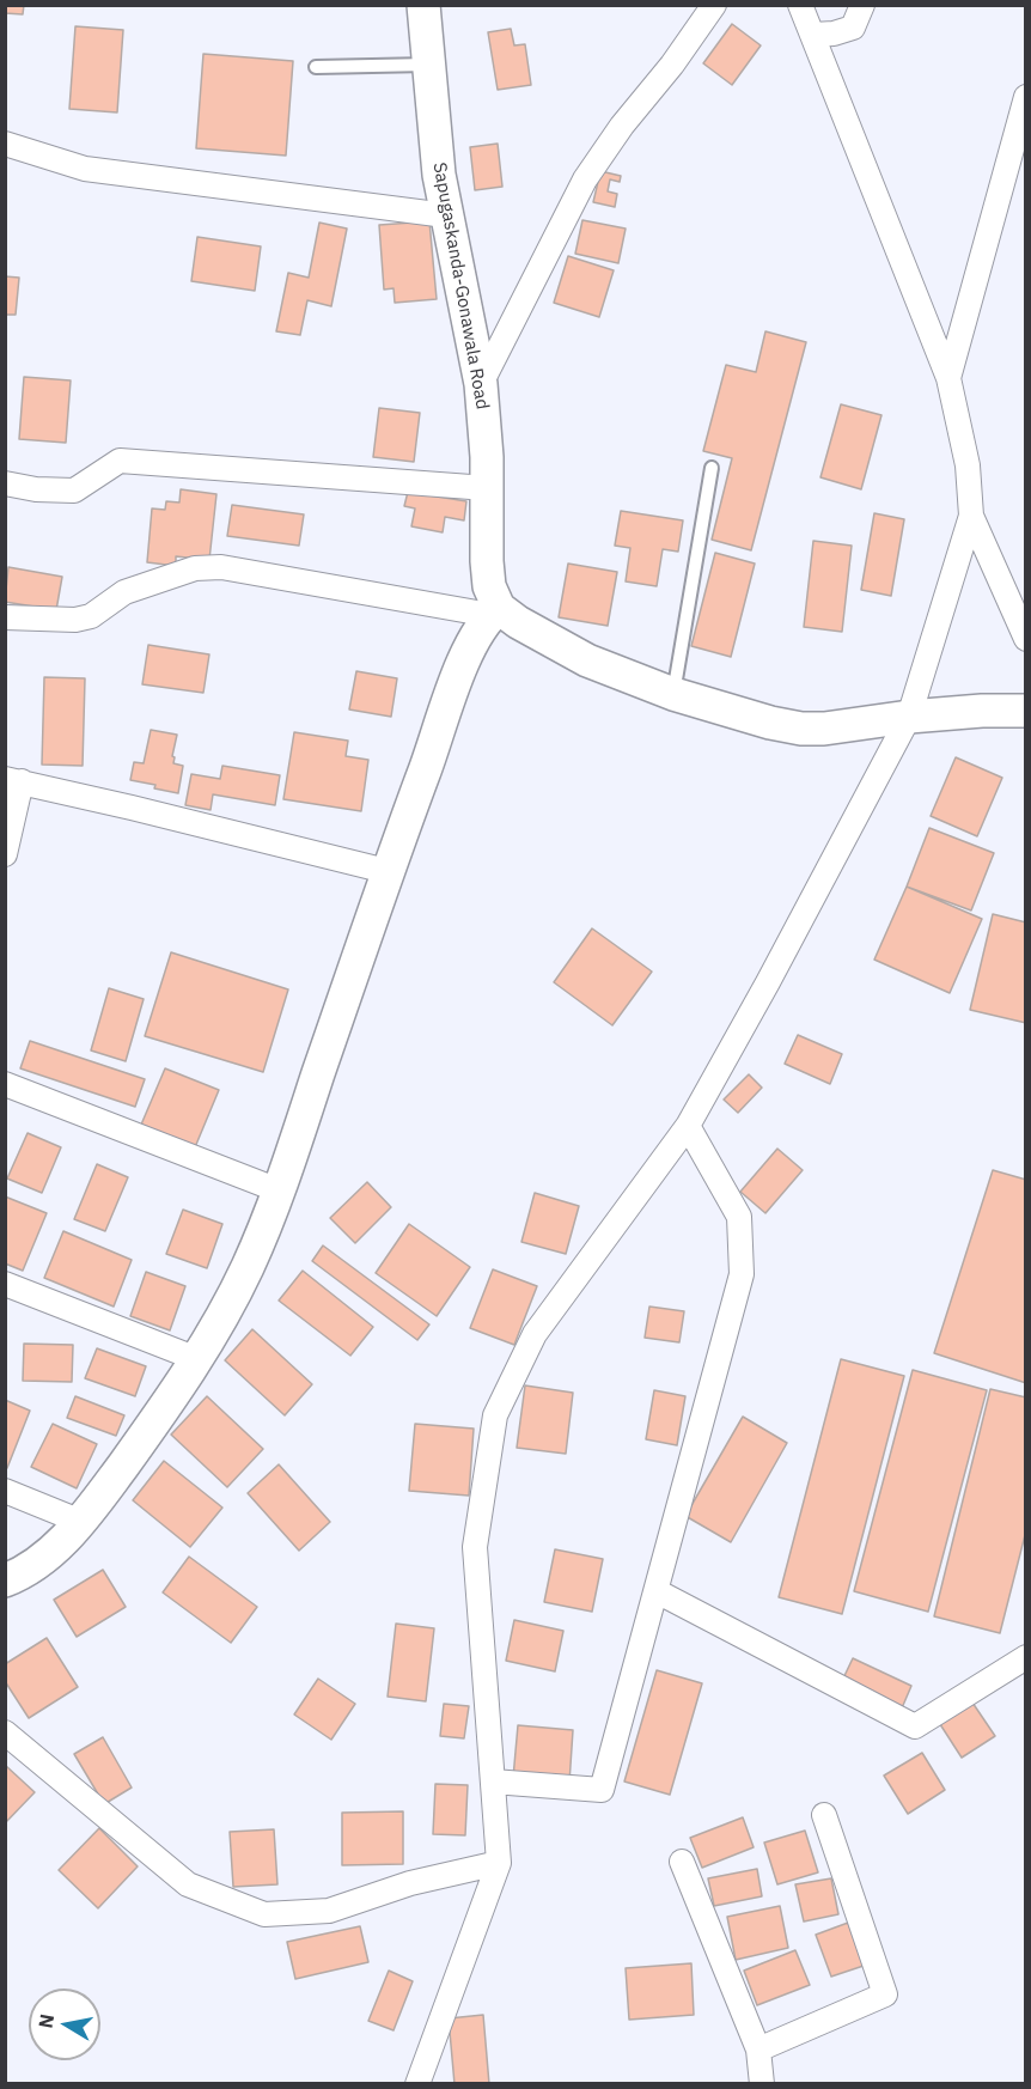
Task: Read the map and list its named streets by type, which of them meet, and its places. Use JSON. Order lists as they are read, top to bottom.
{
  "streets": {
    "street": ["Sapugaskanda-Gonawala Road"]
  },
  "north": "left"
}
